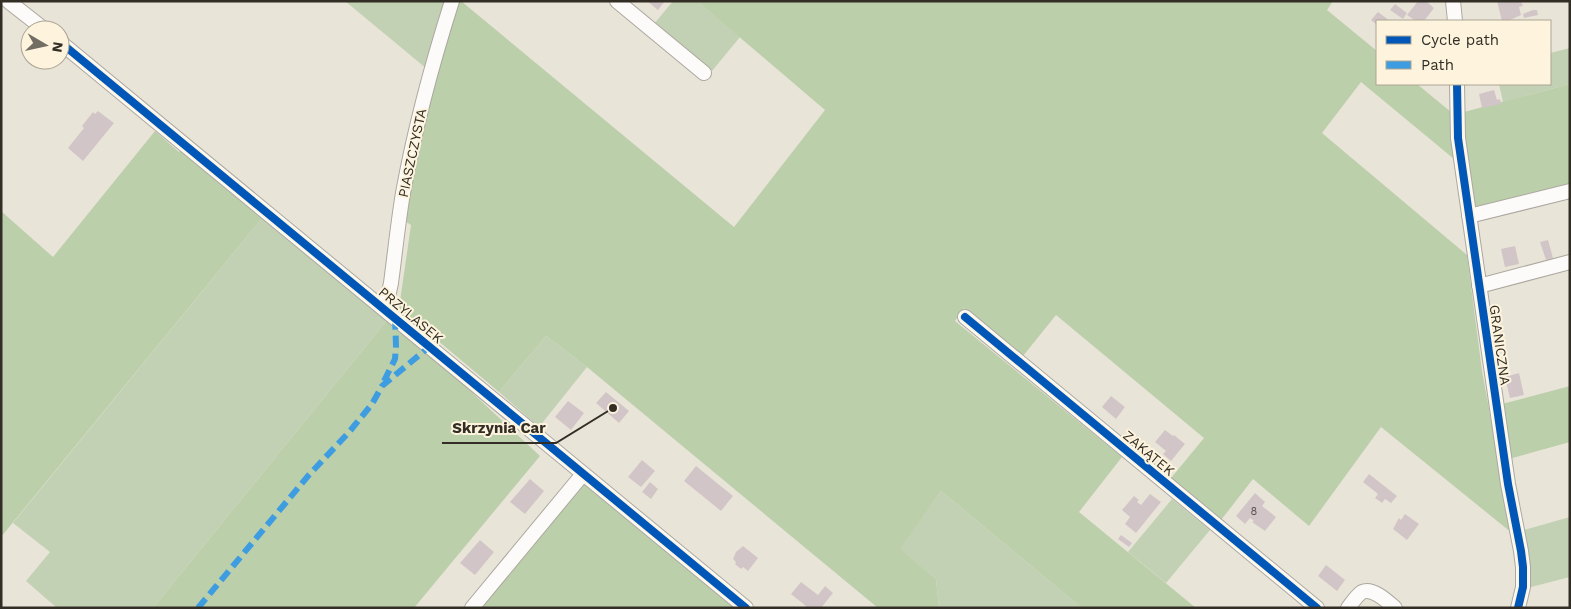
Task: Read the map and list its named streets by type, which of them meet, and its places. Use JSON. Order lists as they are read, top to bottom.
{
  "streets": {
    "street": [
      "PIASZCZYSTA",
      "PRZYLASEK",
      "GRANICZNA",
      "ZAKĄTEK"
    ]
  },
  "crossings": [
    ["PIASZCZYSTA", "PRZYLASEK"]
  ],
  "places": ["Skrzynia Car"],
  "house_numbers": ["8"],
  "legend": ["Cycle path", "Path"],
  "north": "right"
}
